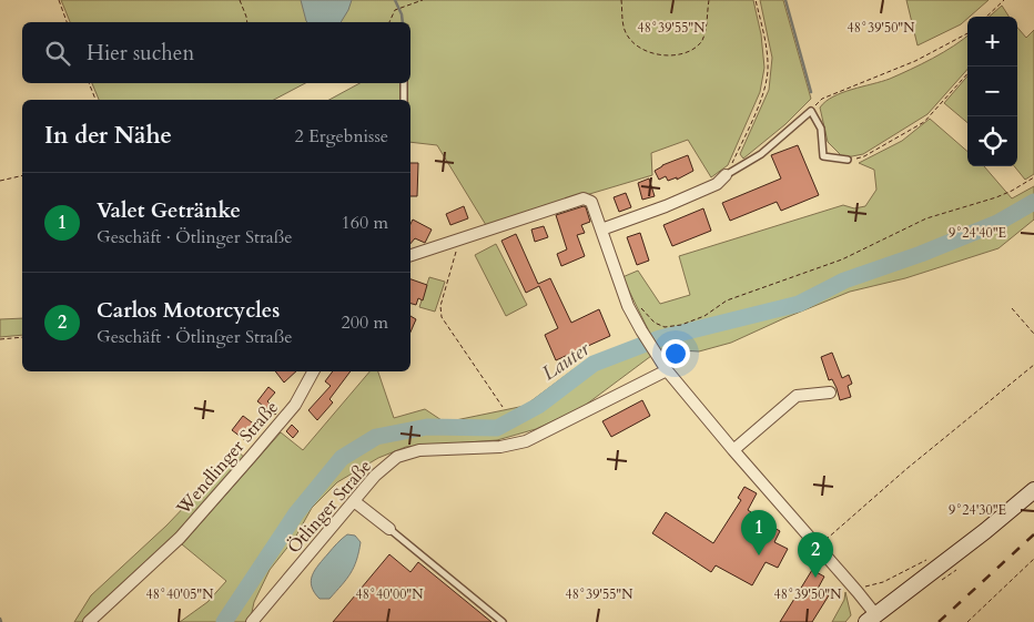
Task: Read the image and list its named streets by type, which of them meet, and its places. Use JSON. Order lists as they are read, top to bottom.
{
  "streets": {
    "street": ["Wendlinger Straße", "Ötlinger Straße"]
  },
  "water": ["Lauter"],
  "page": {
    "map_buttons": ["+", "−"],
    "search": "Hier suchen",
    "heading": ["In der Nähe", "2 Ergebnisse"],
    "list": [
      {
        "mark": "1",
        "name": "Valet Getränke",
        "note": "Geschäft · Ötlinger Straße",
        "value": "160 m"
      },
      {
        "mark": "2",
        "name": "Carlos Motorcycles",
        "note": "Geschäft · Ötlinger Straße",
        "value": "200 m"
      }
    ],
    "pins": ["1", "2"]
  },
  "coordinates": [
    "48°39'55\"N",
    "48°39'50\"N",
    "9°24'40\"E",
    "9°24'30\"E",
    "48°40'05\"N",
    "48°40'00\"N"
  ]
}
